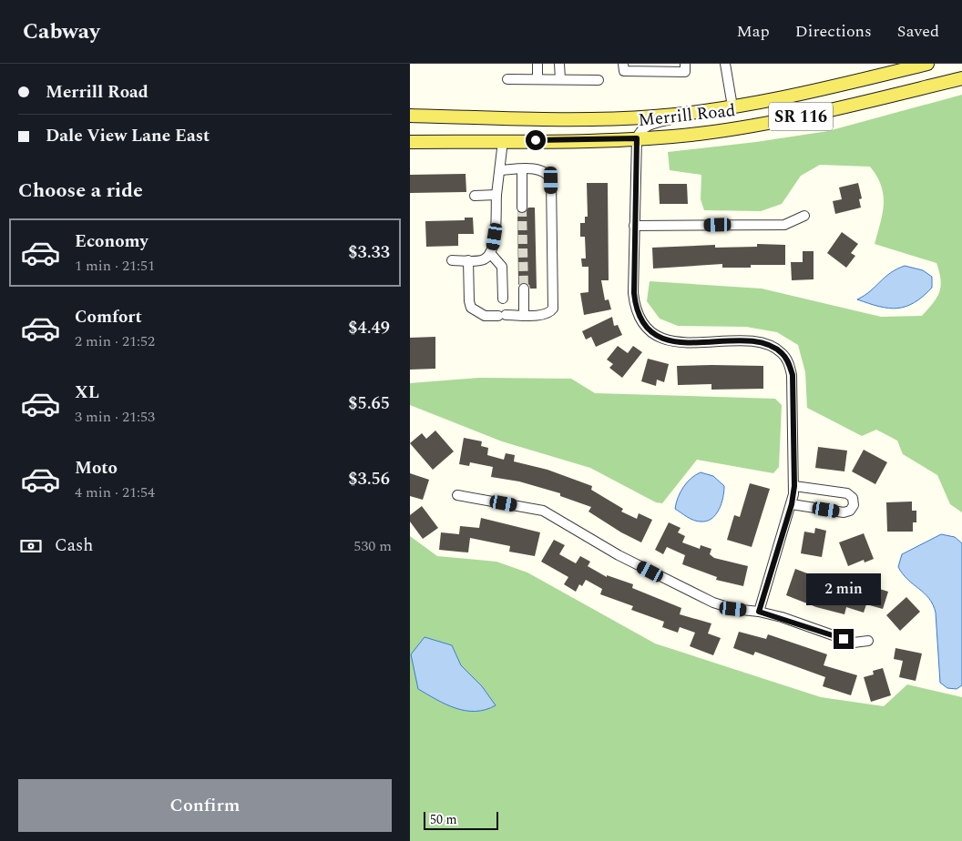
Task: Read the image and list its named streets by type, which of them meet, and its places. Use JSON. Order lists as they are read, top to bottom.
{
  "streets": {
    "main road": ["Merrill Road", "SR 116"]
  },
  "scale_bar": "50 m",
  "page": {
    "header": "Cabway",
    "nav": ["Map", "Directions", "Saved"],
    "banner": ["Merrill Road", "Dale View Lane East"],
    "heading": "Choose a ride",
    "list": [
      {
        "name": "Economy",
        "note": "1 min · 21:51",
        "value": "$3.33"
      },
      {
        "name": "Comfort",
        "note": "2 min · 21:52",
        "value": "$4.49"
      },
      {
        "name": "XL",
        "note": "3 min · 21:53",
        "value": "$5.65"
      },
      {
        "name": "Moto",
        "note": "4 min · 21:54",
        "value": "$3.56"
      }
    ],
    "pay": ["Cash", "530 m"],
    "bubble": "2 min",
    "buttons": "Confirm",
    "scale": "50 m"
  }
}
